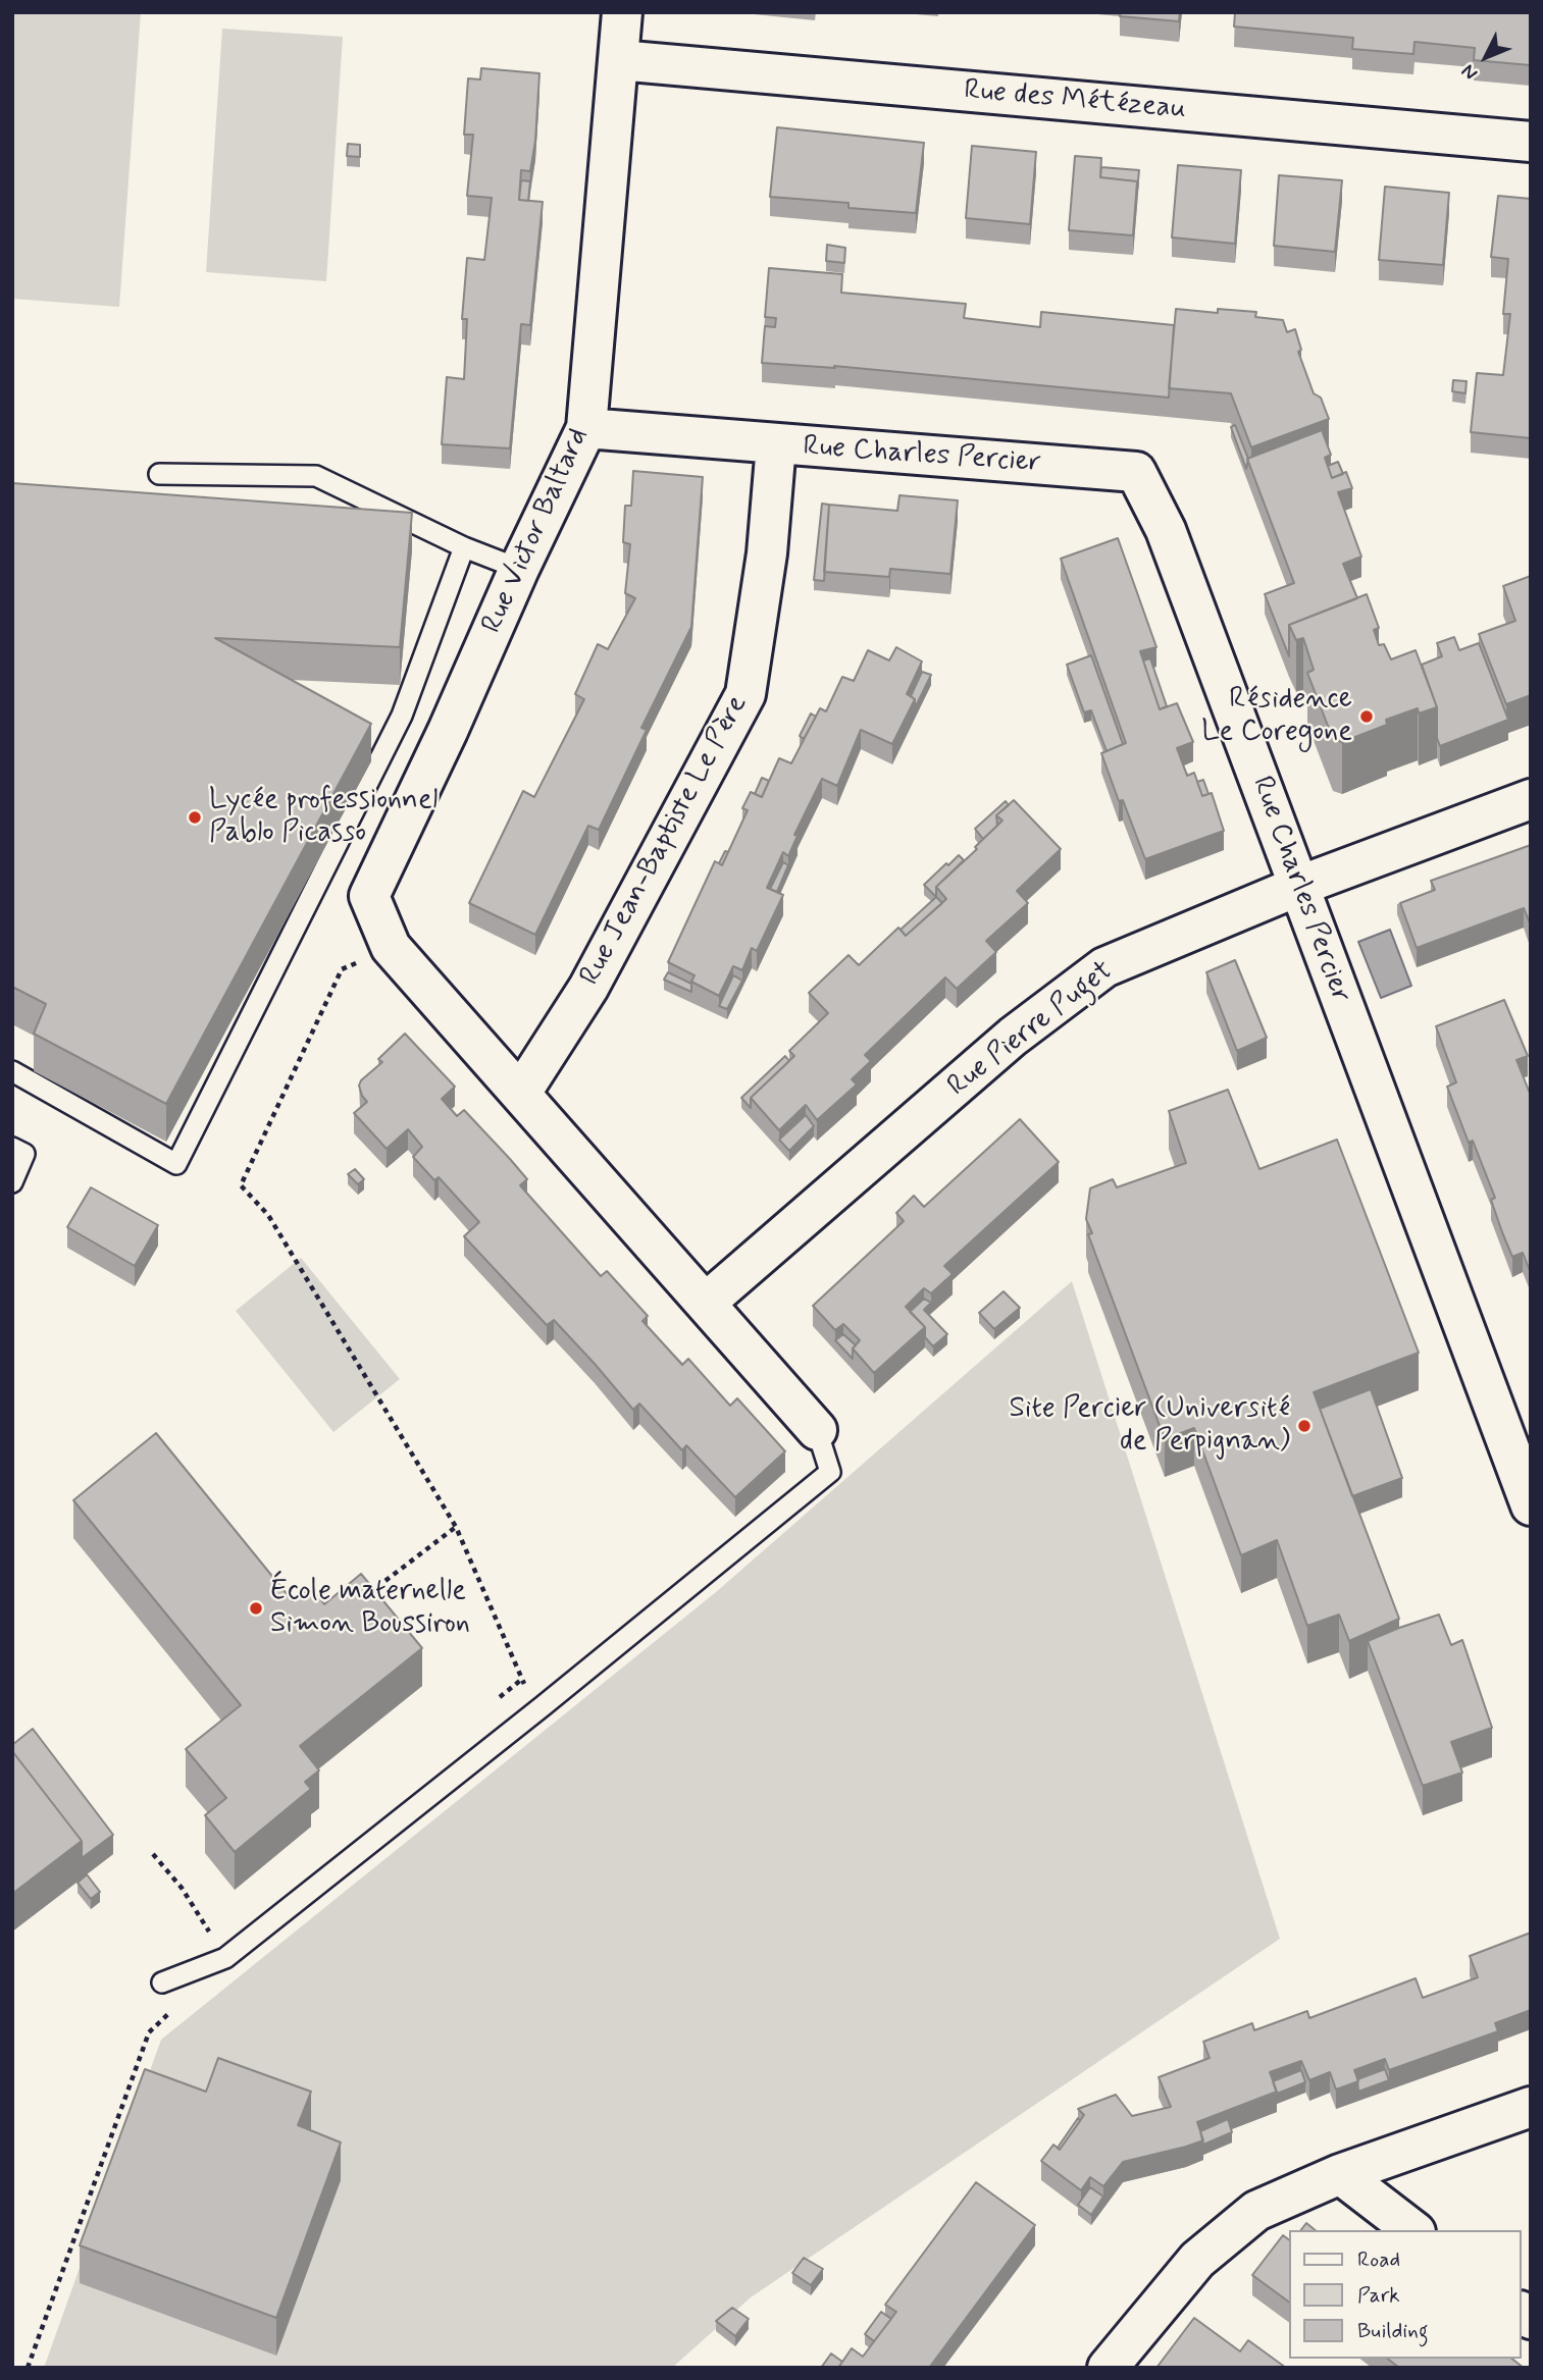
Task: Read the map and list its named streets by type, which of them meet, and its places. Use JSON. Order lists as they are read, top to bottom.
{
  "streets": {
    "street": [
      "Rue des Métézeau",
      "Rue Charles Percier",
      "Rue Victor Baltard",
      "Rue Jean-Baptiste Le Père",
      "Rue Pierre Puget"
    ]
  },
  "crossings": [
    ["Rue des Métézeau", "Rue Victor Baltard"],
    ["Rue Charles Percier", "Rue Victor Baltard"],
    ["Rue Charles Percier", "Rue Jean-Baptiste Le Père"],
    ["Rue Charles Percier", "Rue Pierre Puget"]
  ],
  "places": [
    "Résidence Le Coregone",
    "Lycée professionnel Pablo Picasso",
    "Site Percier (Université de Perpignan)",
    "École maternelle Simon Boussiron"
  ],
  "legend": ["Road", "Park", "Building"],
  "north": "bottom left"
}
